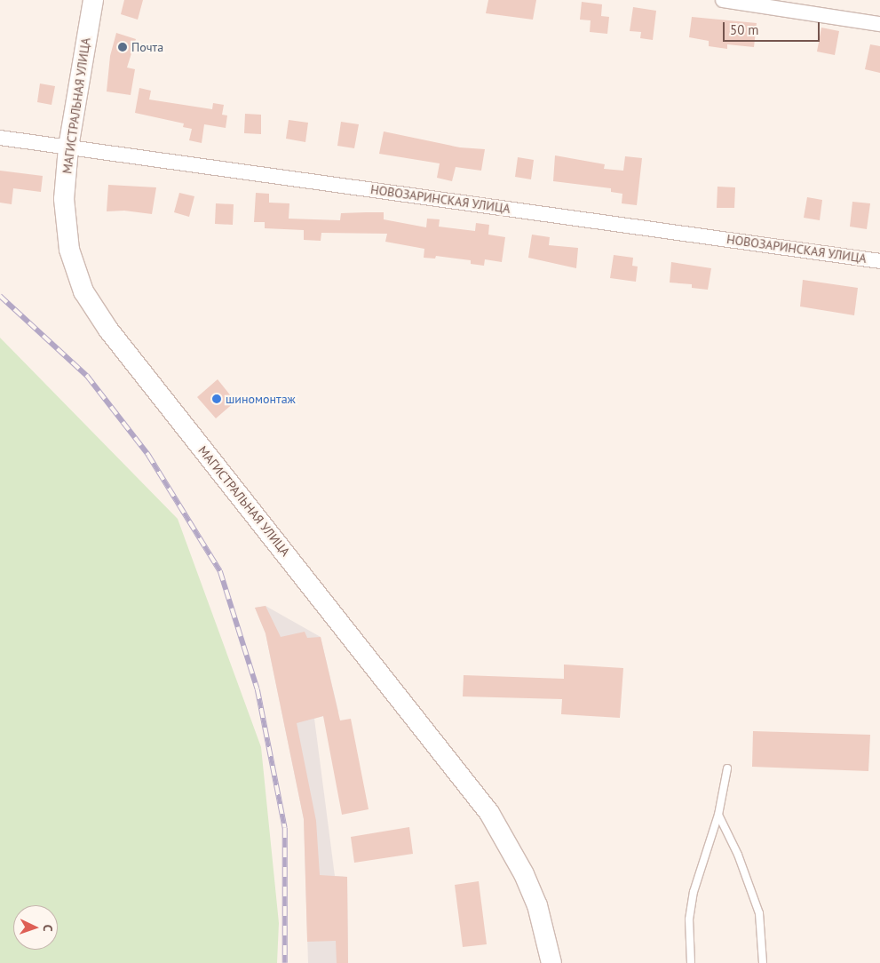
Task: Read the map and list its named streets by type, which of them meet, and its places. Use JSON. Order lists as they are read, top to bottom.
{
  "streets": {
    "main road": ["МАГИСТРАЛЬНАЯ УЛИЦА"],
    "street": ["НОВОЗАРИНСКАЯ УЛИЦА"]
  },
  "crossings": [
    ["МАГИСТРАЛЬНАЯ УЛИЦА", "НОВОЗАРИНСКАЯ УЛИЦА"]
  ],
  "places": ["Почта", "шиномонтаж"],
  "scale_bar": "50 m",
  "north": "right"
}
